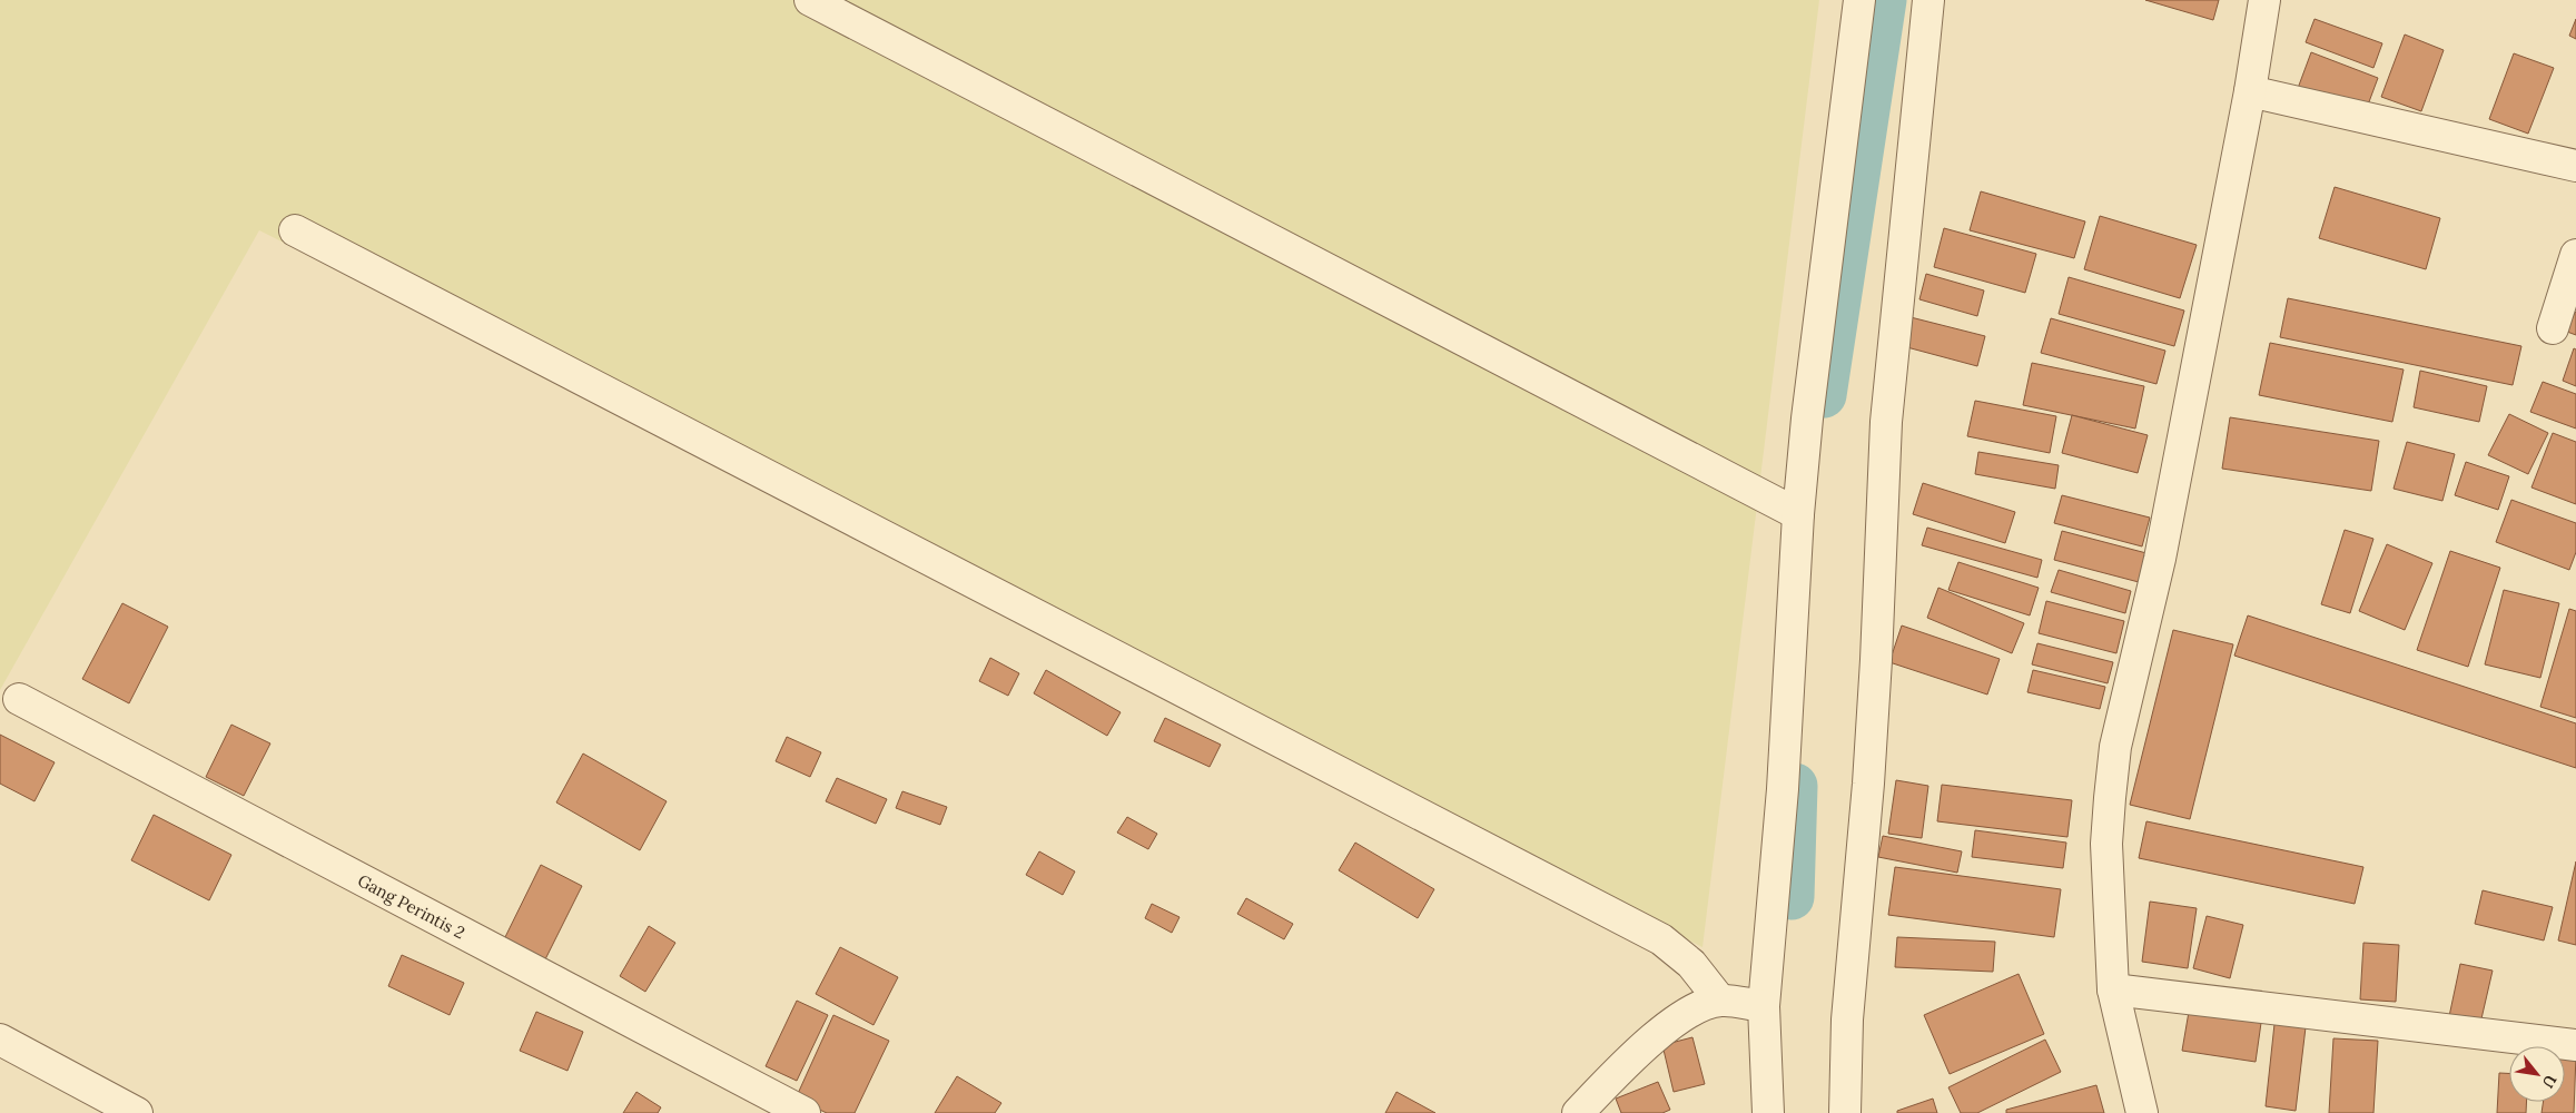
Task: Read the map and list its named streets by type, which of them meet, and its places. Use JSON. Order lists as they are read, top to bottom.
{
  "streets": {
    "street": ["Gang Perintis 2"]
  },
  "north": "bottom right"
}
